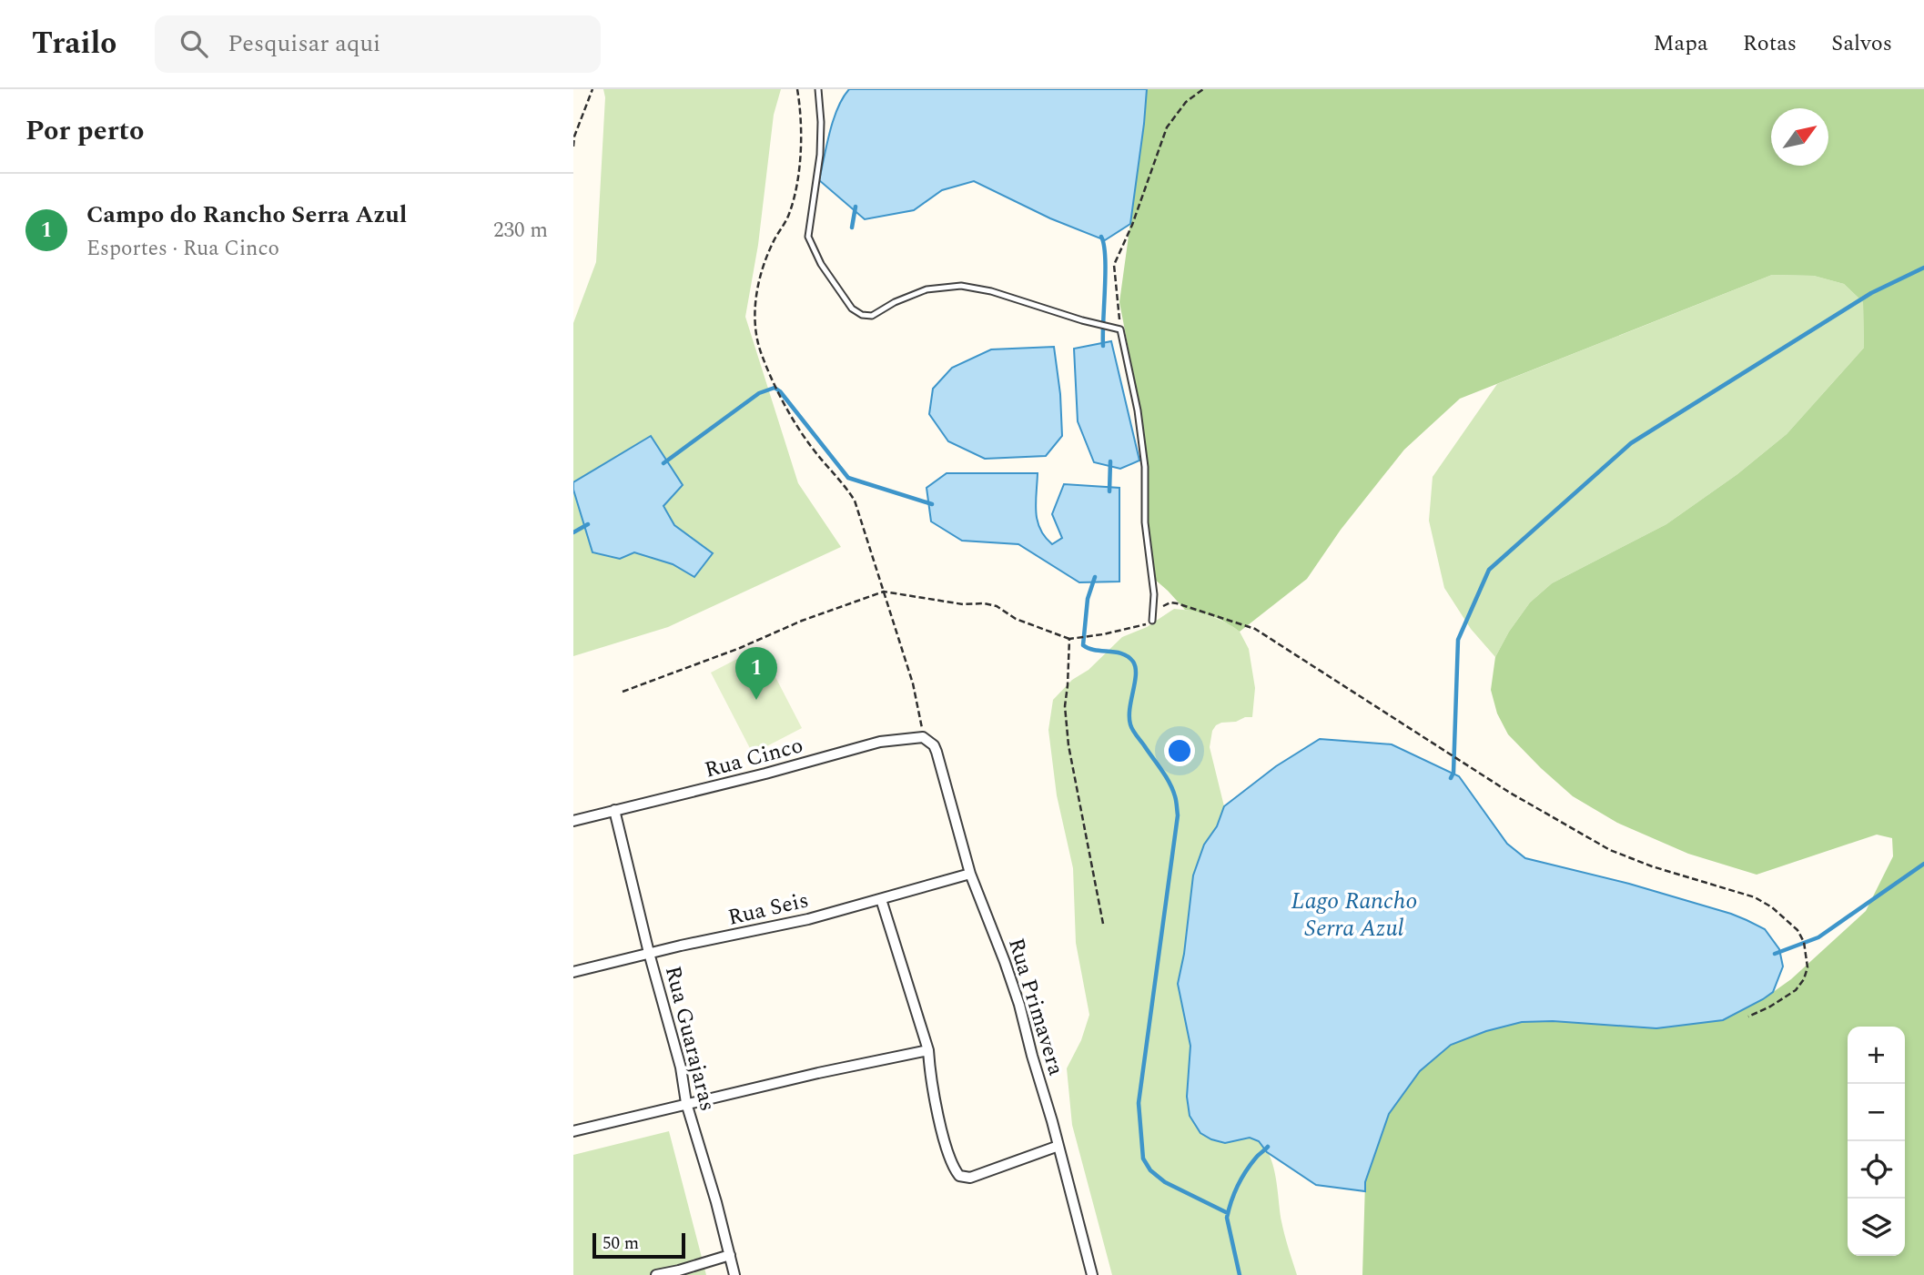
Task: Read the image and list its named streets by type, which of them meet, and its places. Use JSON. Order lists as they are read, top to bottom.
{
  "streets": {
    "street": [
      "Rua Cinco",
      "Rua Seis",
      "Rua Primavera",
      "Rua Guarajaras"
    ]
  },
  "crossings": [
    ["Rua Cinco", "Rua Primavera"],
    ["Rua Cinco", "Rua Guarajaras"],
    ["Rua Seis", "Rua Primavera"],
    ["Rua Seis", "Rua Guarajaras"]
  ],
  "water": ["Lago Rancho Serra Azul"],
  "scale_bar": "50 m",
  "north": "top right",
  "page": {
    "header": "Trailo",
    "search": "Pesquisar aqui",
    "nav": ["Mapa", "Rotas", "Salvos"],
    "heading": "Por perto",
    "list": [
      {
        "mark": "1",
        "name": "Campo do Rancho Serra Azul",
        "note": "Esportes · Rua Cinco",
        "value": "230 m"
      }
    ],
    "pins": "1",
    "map_buttons": ["+", "−"],
    "scale": "50 m"
  }
}
